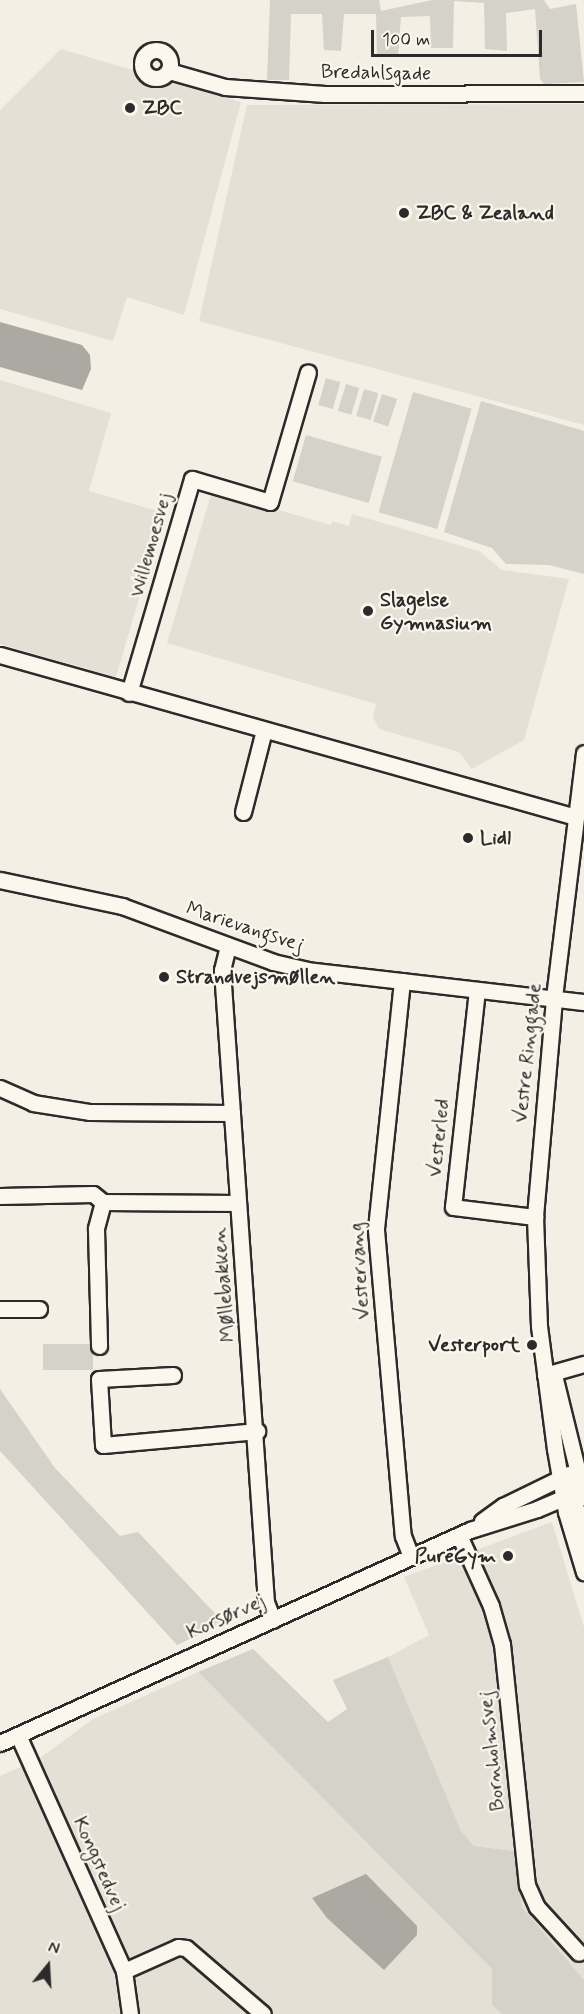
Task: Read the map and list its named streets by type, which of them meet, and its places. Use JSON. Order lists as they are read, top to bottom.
{
  "streets": {
    "street": [
      "Bredahlsgade",
      "Willemoesvej",
      "Marievangsvej",
      "Vestre Ringgade",
      "Vesterled",
      "Vestervang",
      "Møllebakken",
      "Korsørvej",
      "Bornholmsvej",
      "Kongstedvej"
    ]
  },
  "crossings": [
    ["Marievangsvej", "Vestre Ringgade"],
    ["Marievangsvej", "Vesterled"],
    ["Marievangsvej", "Vestervang"],
    ["Marievangsvej", "Møllebakken"],
    ["Vestre Ringgade", "Vesterled"],
    ["Vestre Ringgade", "Korsørvej"],
    ["Vestervang", "Korsørvej"],
    ["Møllebakken", "Korsørvej"],
    ["Korsørvej", "Bornholmsvej"],
    ["Korsørvej", "Kongstedvej"]
  ],
  "places": [
    "ZBC",
    "ZBC & Zealand",
    "Slagelse Gymnasium",
    "Lidl",
    "Strandvejsmøllen",
    "Vesterport",
    "PureGym"
  ],
  "scale_bar": "100 m",
  "north": "top"
}
